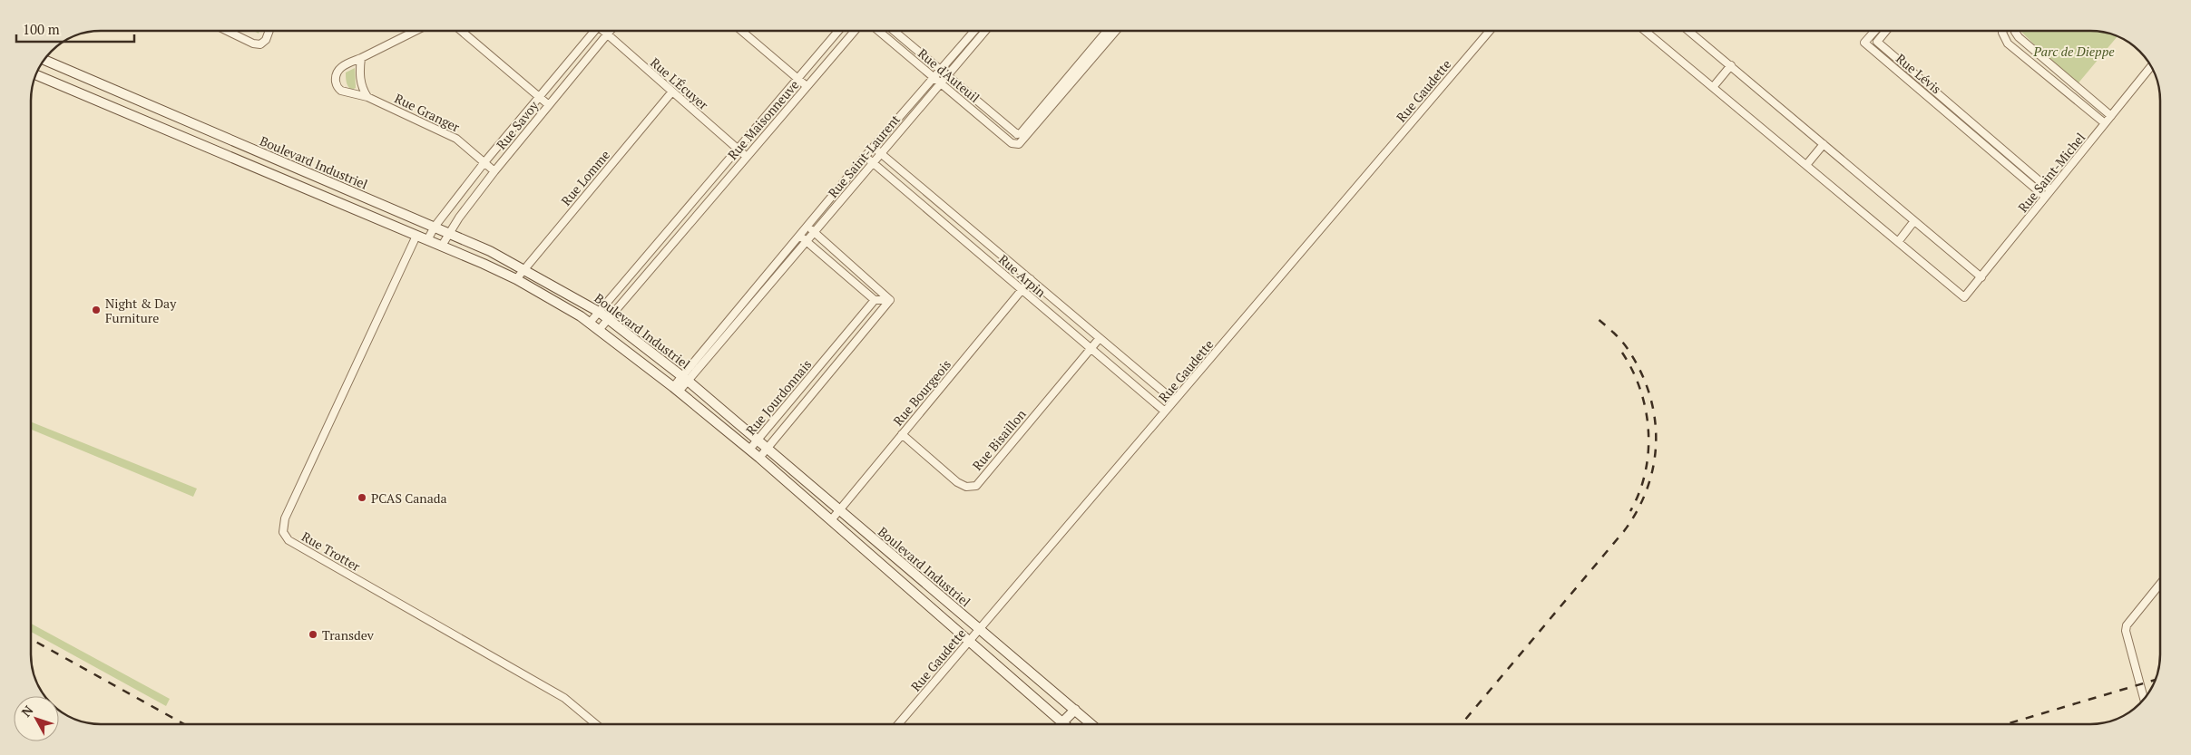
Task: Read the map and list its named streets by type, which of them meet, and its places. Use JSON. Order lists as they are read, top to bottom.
{
  "streets": {
    "street": [
      "Rue Lévis",
      "Rue d'Auteuil",
      "Rue L'Écuyer",
      "Rue Gaudette",
      "Rue Granger",
      "Rue Maisonneuve",
      "Rue Savoy",
      "Rue Saint-Laurent",
      "Boulevard Industriel",
      "Rue Saint-Michel",
      "Rue Lomme",
      "Rue Arpin",
      "Rue Bourgeois",
      "Rue Jourdonnais",
      "Rue Bisaillon",
      "Rue Trotter"
    ]
  },
  "crossings": [
    ["Rue Lévis", "Rue Saint-Michel"],
    ["Rue d'Auteuil", "Rue Saint-Laurent"],
    ["Rue L'Écuyer", "Rue Maisonneuve"],
    ["Rue L'Écuyer", "Rue Savoy"],
    ["Rue L'Écuyer", "Rue Lomme"],
    ["Rue Gaudette", "Boulevard Industriel"],
    ["Rue Gaudette", "Rue Arpin"],
    ["Rue Granger", "Rue Savoy"],
    ["Rue Maisonneuve", "Boulevard Industriel"],
    ["Rue Savoy", "Boulevard Industriel"],
    ["Rue Saint-Laurent", "Boulevard Industriel"],
    ["Rue Saint-Laurent", "Rue Arpin"],
    ["Boulevard Industriel", "Rue Lomme"],
    ["Boulevard Industriel", "Rue Bourgeois"],
    ["Boulevard Industriel", "Rue Jourdonnais"],
    ["Boulevard Industriel", "Rue Trotter"],
    ["Rue Arpin", "Rue Bourgeois"],
    ["Rue Arpin", "Rue Bisaillon"],
    ["Rue Bourgeois", "Rue Bisaillon"]
  ],
  "parks": ["Parc de Dieppe"],
  "places": ["Night & Day Furniture", "PCAS Canada", "Transdev"],
  "scale_bar": "100 m",
  "north": "top left"
}
